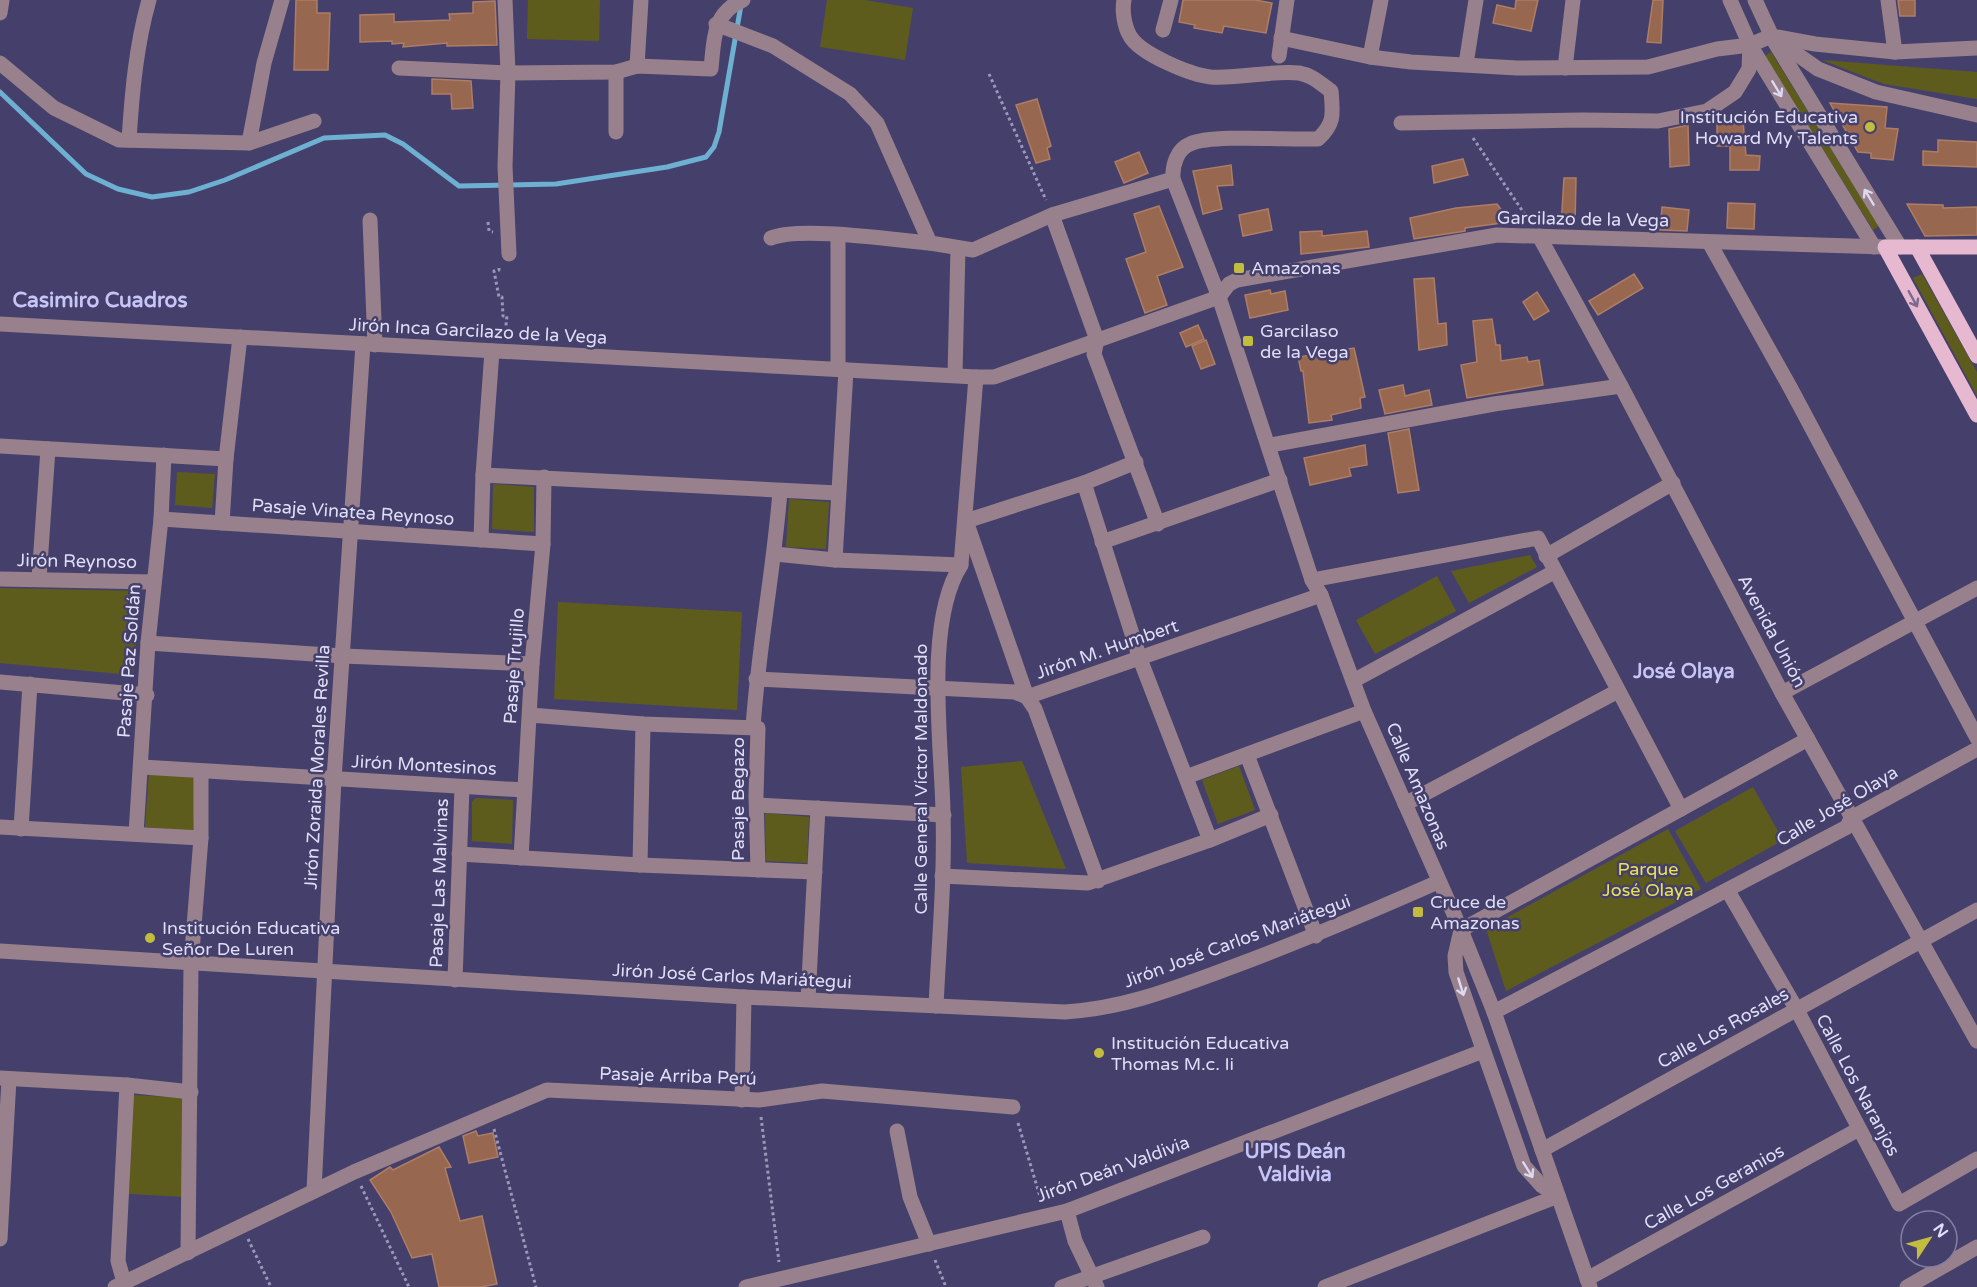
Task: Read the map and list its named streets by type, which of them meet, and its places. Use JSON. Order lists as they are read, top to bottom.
{
  "streets": {
    "street": [
      "Garcilazo de la Vega",
      "Jirón Inca Garcilazo de la Vega",
      "Pasaje Vinatea Reynoso",
      "Jirón Reynoso",
      "Avenida Unión",
      "Jirón M. Humbert",
      "Pasaje Paz Soldán",
      "Pasaje Trujillo",
      "Jirón Montesinos",
      "Jirón Zoraida Morales Revilla",
      "Calle General Víctor Maldonado",
      "Calle Amazonas",
      "Pasaje Begazo",
      "Calle José Olaya",
      "Pasaje Las Malvinas",
      "Jirón José Carlos Mariátegui",
      "Calle Los Rosales",
      "Pasaje Arriba Perú",
      "Calle Los Naranjos",
      "Jirón Deán Valdivia",
      "Calle Los Geranios"
    ]
  },
  "crossings": [
    ["Garcilazo de la Vega", "Jirón Inca Garcilazo de la Vega"],
    ["Garcilazo de la Vega", "Avenida Unión"],
    ["Garcilazo de la Vega", "Calle Amazonas"],
    ["Jirón Inca Garcilazo de la Vega", "Jirón Zoraida Morales Revilla"],
    ["Jirón Inca Garcilazo de la Vega", "Calle General Víctor Maldonado"],
    ["Pasaje Vinatea Reynoso", "Pasaje Paz Soldán"],
    ["Pasaje Vinatea Reynoso", "Pasaje Trujillo"],
    ["Pasaje Vinatea Reynoso", "Jirón Zoraida Morales Revilla"],
    ["Jirón Reynoso", "Pasaje Paz Soldán"],
    ["Avenida Unión", "Calle José Olaya"],
    ["Avenida Unión", "Calle Los Rosales"],
    ["Jirón M. Humbert", "Calle General Víctor Maldonado"],
    ["Jirón M. Humbert", "Calle Amazonas"],
    ["Jirón M. Humbert", "Pasaje Begazo"],
    ["Pasaje Paz Soldán", "Jirón Montesinos"],
    ["Pasaje Trujillo", "Jirón Montesinos"],
    ["Jirón Montesinos", "Jirón Zoraida Morales Revilla"],
    ["Jirón Montesinos", "Pasaje Las Malvinas"],
    ["Jirón Zoraida Morales Revilla", "Jirón José Carlos Mariátegui"],
    ["Jirón Zoraida Morales Revilla", "Pasaje Arriba Perú"],
    ["Calle General Víctor Maldonado", "Jirón José Carlos Mariátegui"],
    ["Calle Amazonas", "Calle José Olaya"],
    ["Calle Amazonas", "Jirón José Carlos Mariátegui"],
    ["Calle Amazonas", "Calle Los Rosales"],
    ["Calle Amazonas", "Calle Los Geranios"],
    ["Calle José Olaya", "Calle Los Naranjos"],
    ["Pasaje Las Malvinas", "Jirón José Carlos Mariátegui"],
    ["Calle Los Rosales", "Calle Los Naranjos"],
    ["Calle Los Naranjos", "Calle Los Geranios"]
  ],
  "districts": ["Casimiro Cuadros", "José Olaya", "UPIS Deán Valdivia"],
  "parks": ["Parque José Olaya"],
  "places": {
    "other": ["Institución Educativa Howard My Talents", "Institución Educativa Señor De Luren", "Institución Educativa Thomas M.c. Ii"],
    "transit": ["Amazonas", "Garcilaso de la Vega", "Cruce de Amazonas"]
  },
  "north": "top right"
}
